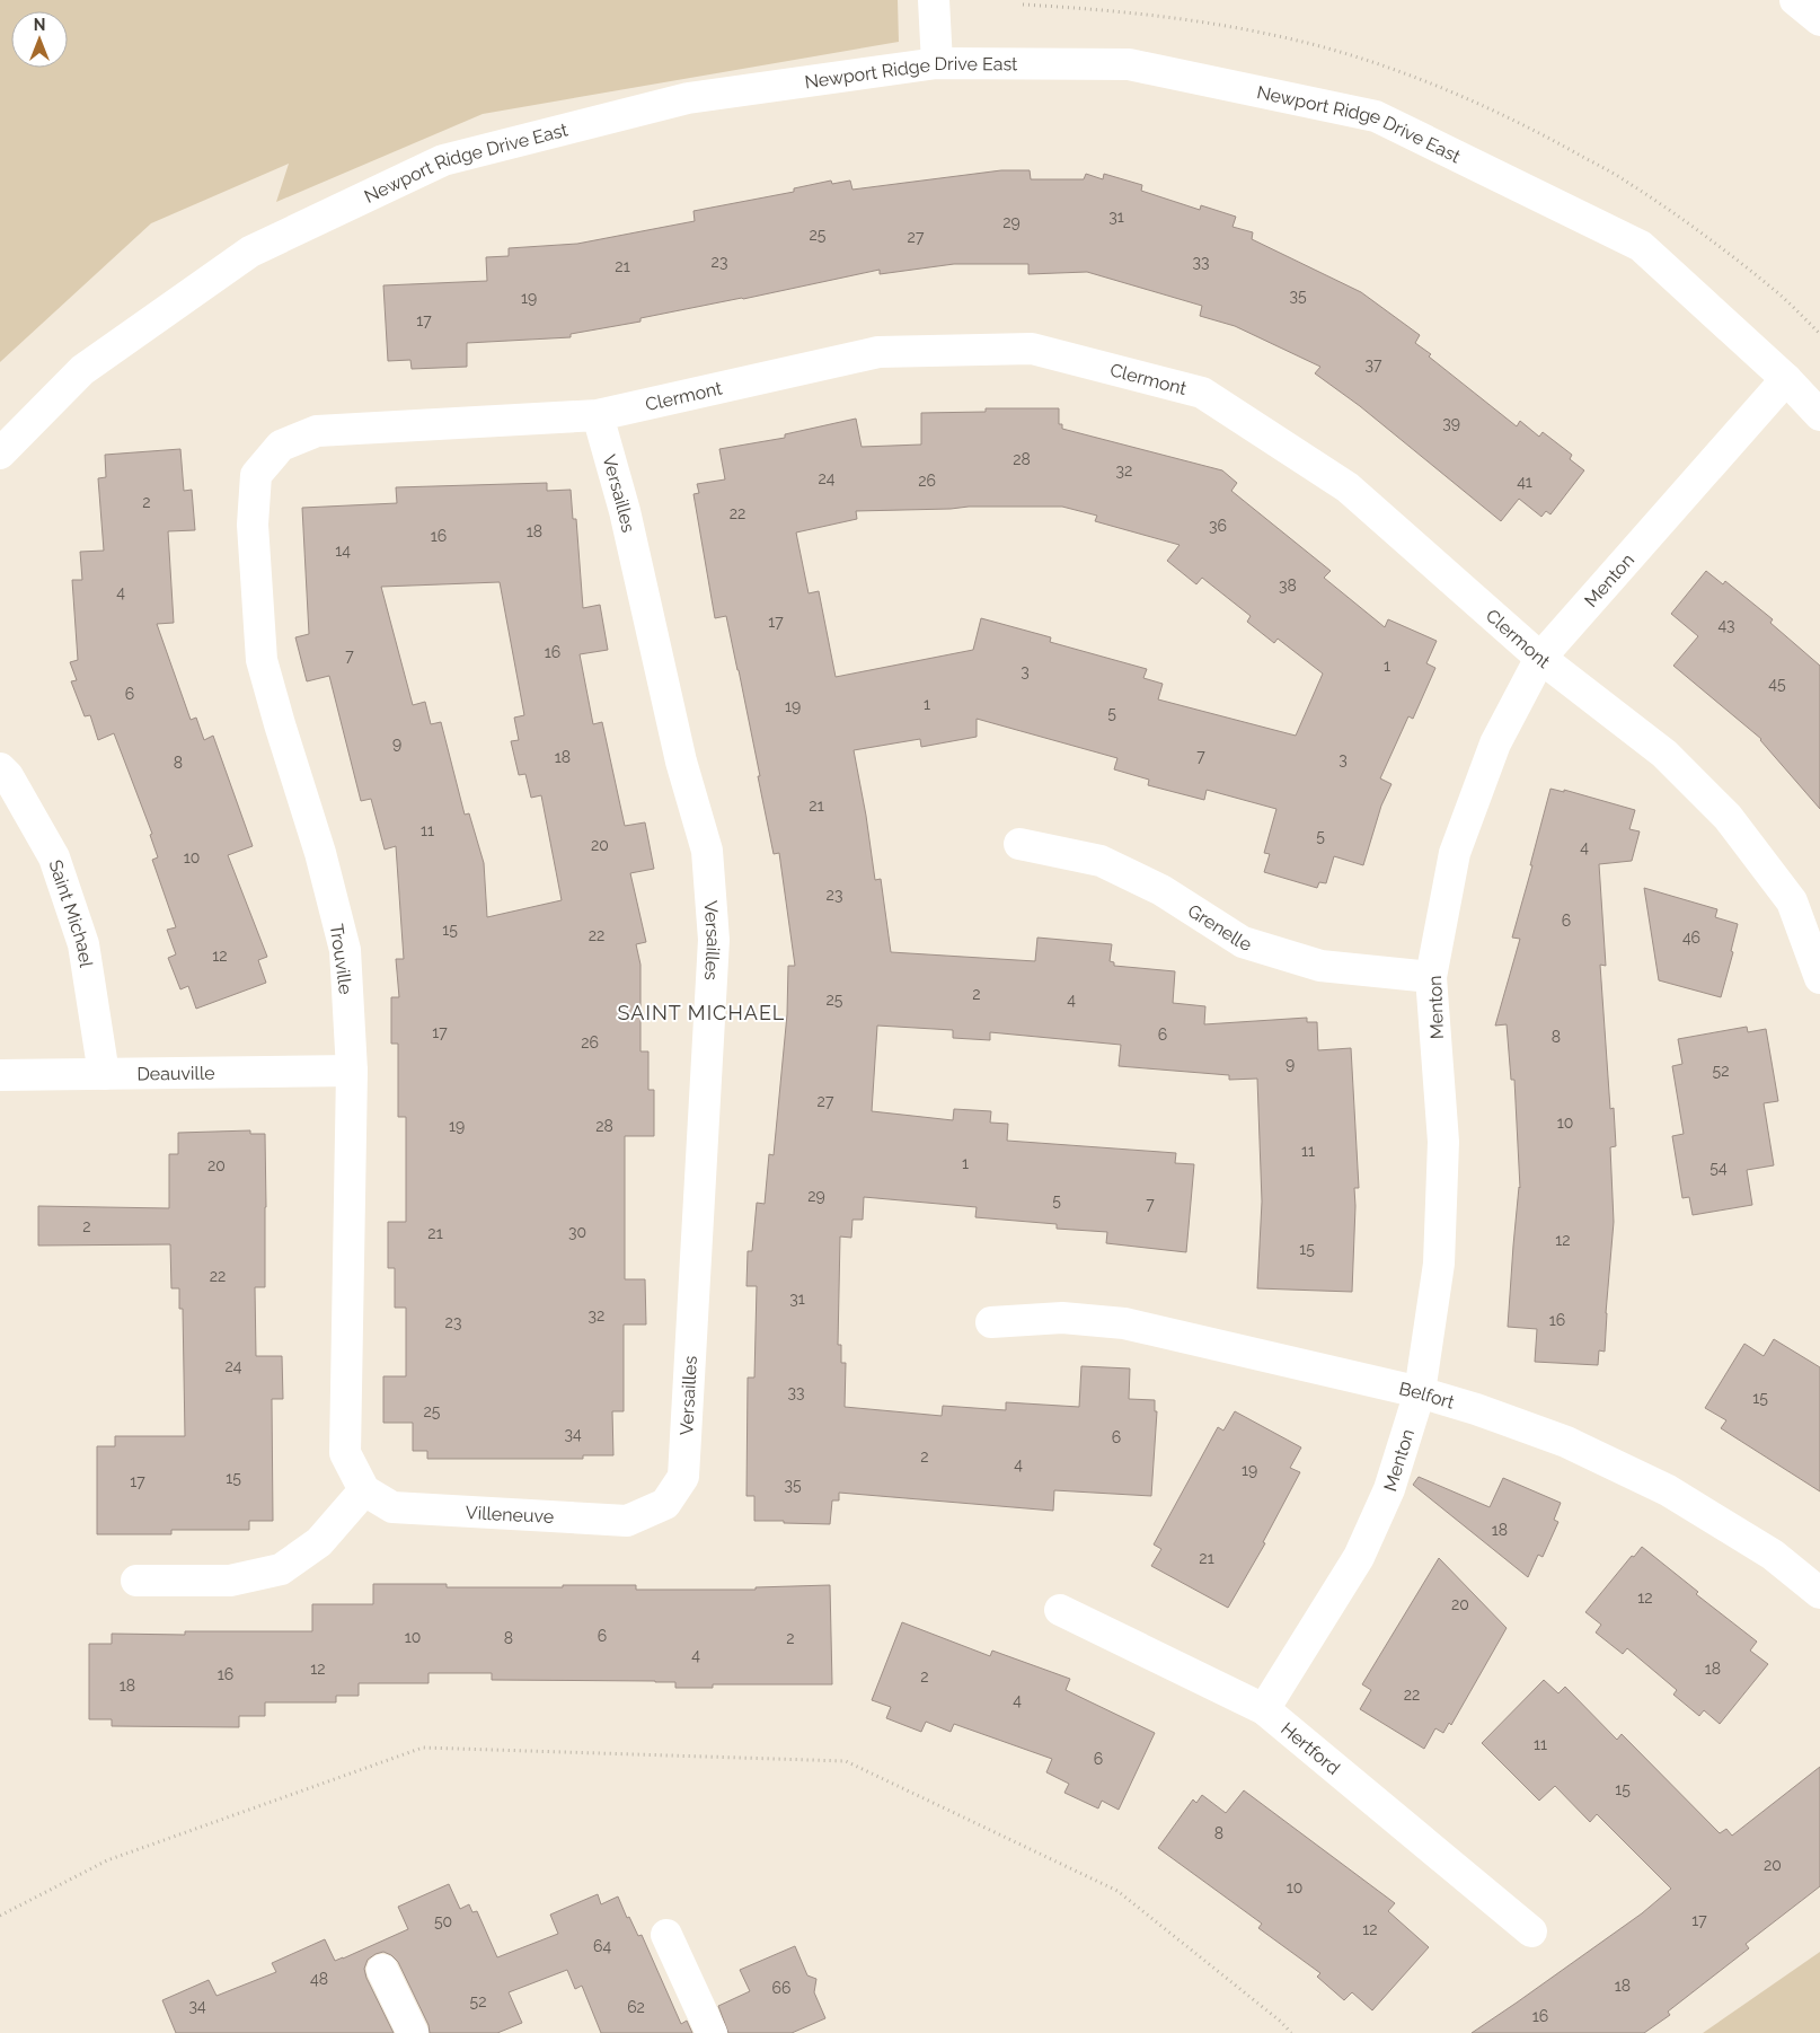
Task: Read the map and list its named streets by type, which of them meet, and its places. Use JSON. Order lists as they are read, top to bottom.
{
  "streets": {
    "street": [
      "Newport Ridge Drive East",
      "Clermont",
      "Versailles",
      "Menton",
      "Saint Michael",
      "Grenelle",
      "Trouville",
      "Deauville",
      "Belfort",
      "Villeneuve",
      "Hertford"
    ]
  },
  "crossings": [
    ["Newport Ridge Drive East", "Menton"],
    ["Clermont", "Versailles"],
    ["Clermont", "Menton"],
    ["Clermont", "Trouville"],
    ["Versailles", "Villeneuve"],
    ["Menton", "Grenelle"],
    ["Menton", "Belfort"],
    ["Menton", "Hertford"],
    ["Saint Michael", "Deauville"],
    ["Trouville", "Deauville"],
    ["Trouville", "Villeneuve"]
  ],
  "districts": ["SAINT MICHAEL"],
  "house_numbers": [
    "31",
    "29",
    "25",
    "27",
    "23",
    "33",
    "21",
    "35",
    "19",
    "17",
    "37",
    "39",
    "28",
    "32",
    "24",
    "26",
    "41",
    "2",
    "22",
    "36",
    "18",
    "16",
    "14",
    "38",
    "4",
    "17",
    "43",
    "16",
    "7",
    "1",
    "3",
    "45",
    "6",
    "1",
    "19",
    "5",
    "9",
    "7",
    "18",
    "3",
    "8",
    "21",
    "11",
    "5",
    "20",
    "4",
    "10",
    "23",
    "6",
    "15",
    "22",
    "46",
    "12",
    "2",
    "25",
    "4",
    "17",
    "6",
    "8",
    "26",
    "9",
    "52",
    "27",
    "10",
    "19",
    "28",
    "11",
    "1",
    "20",
    "54",
    "29",
    "5",
    "7",
    "2",
    "30",
    "21",
    "12",
    "15",
    "22",
    "31",
    "32",
    "16",
    "23",
    "24",
    "33",
    "15",
    "25",
    "34",
    "6",
    "2",
    "4",
    "19",
    "15",
    "17",
    "35",
    "18",
    "21",
    "12",
    "20",
    "6",
    "10",
    "8",
    "2",
    "4",
    "12",
    "18",
    "16",
    "2",
    "18",
    "22",
    "4",
    "11",
    "6",
    "15",
    "8",
    "20",
    "10",
    "17",
    "50",
    "12",
    "64",
    "48",
    "18",
    "66",
    "52",
    "34",
    "62",
    "16"
  ],
  "north": "top"
}
